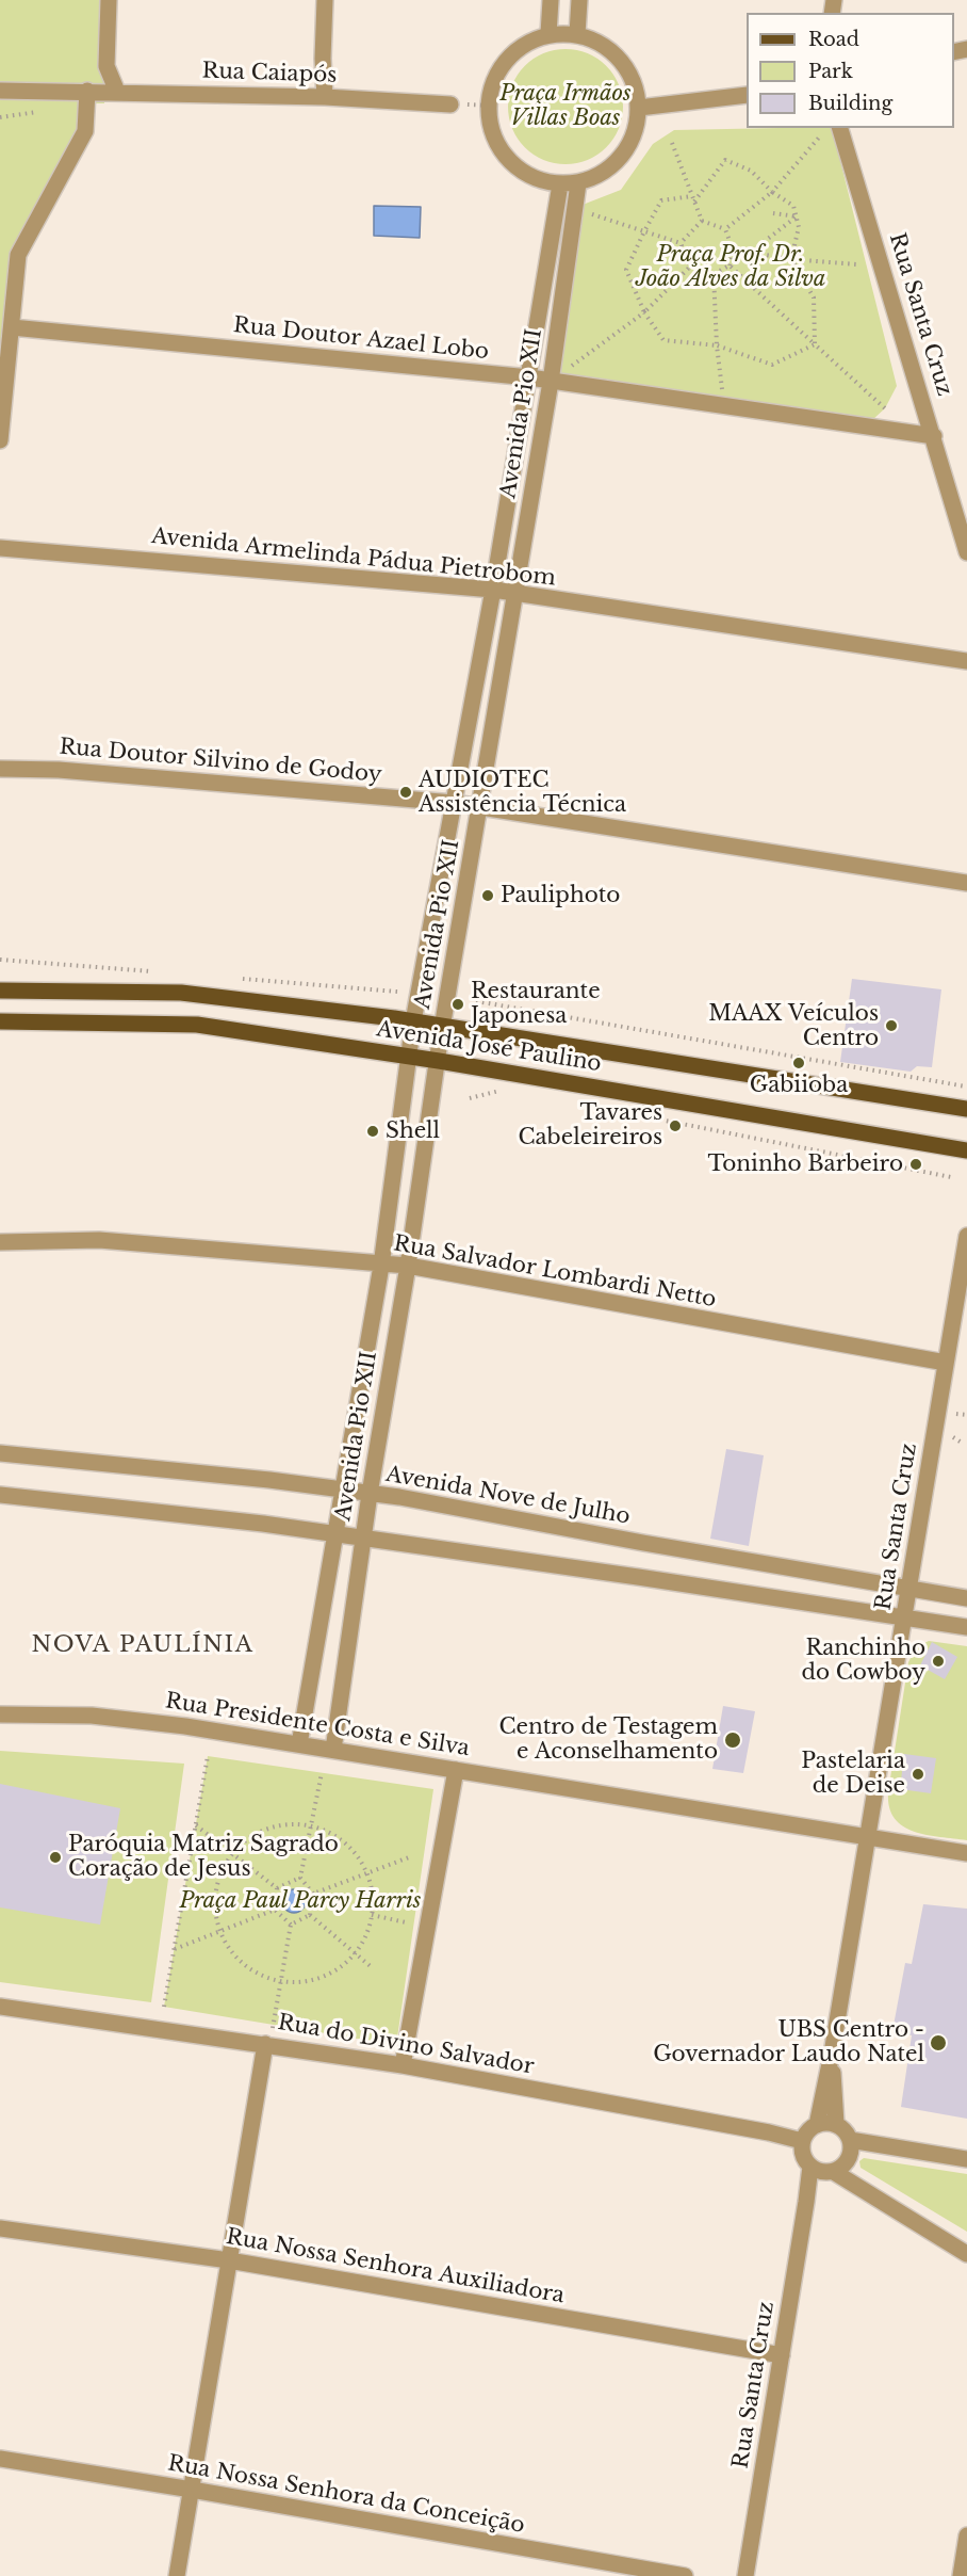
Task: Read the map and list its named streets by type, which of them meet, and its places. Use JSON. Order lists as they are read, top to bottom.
{
  "streets": {
    "main road": ["Avenida José Paulino"],
    "street": [
      "Rua Caiapós",
      "Rua Santa Cruz",
      "Rua Doutor Azael Lobo",
      "Avenida Pio XII",
      "Avenida Armelinda Pádua Pietrobom",
      "Rua Doutor Silvino de Godoy",
      "Rua Salvador Lombardi Netto",
      "Avenida Nove de Julho",
      "Rua Presidente Costa e Silva",
      "Rua do Divino Salvador",
      "Rua Nossa Senhora Auxiliadora",
      "Rua Nossa Senhora da Conceição"
    ]
  },
  "crossings": [
    ["Rua Santa Cruz", "Rua Doutor Azael Lobo"],
    ["Rua Santa Cruz", "Rua Salvador Lombardi Netto"],
    ["Rua Santa Cruz", "Avenida Nove de Julho"],
    ["Rua Santa Cruz", "Rua Presidente Costa e Silva"],
    ["Rua Santa Cruz", "Rua do Divino Salvador"],
    ["Rua Santa Cruz", "Rua Nossa Senhora Auxiliadora"],
    ["Rua Doutor Azael Lobo", "Avenida Pio XII"],
    ["Avenida Pio XII", "Avenida Armelinda Pádua Pietrobom"],
    ["Avenida Pio XII", "Rua Doutor Silvino de Godoy"],
    ["Avenida Pio XII", "Avenida José Paulino"],
    ["Avenida Pio XII", "Rua Salvador Lombardi Netto"],
    ["Avenida Pio XII", "Avenida Nove de Julho"],
    ["Avenida Pio XII", "Rua Presidente Costa e Silva"]
  ],
  "districts": ["NOVA PAULÍNIA"],
  "parks": ["Praça Irmãos Villas Boas", "Praça Prof. Dr. João Alves da Silva", "Praça Paul Parcy Harris"],
  "places": [
    "AUDIOTEC Assistência Técnica",
    "Pauliphoto",
    "Restaurante Japonesa",
    "MAAX Veículos Centro",
    "Gabiioba",
    "Tavares Cabeleireiros",
    "Shell",
    "Toninho Barbeiro",
    "Ranchinho do Cowboy",
    "Centro de Testagem e Aconselhamento",
    "Pastelaria de Deise",
    "Paróquia Matriz Sagrado Coração de Jesus",
    "UBS Centro - Governador Laudo Natel"
  ],
  "legend": ["Road", "Park", "Building"]
}
